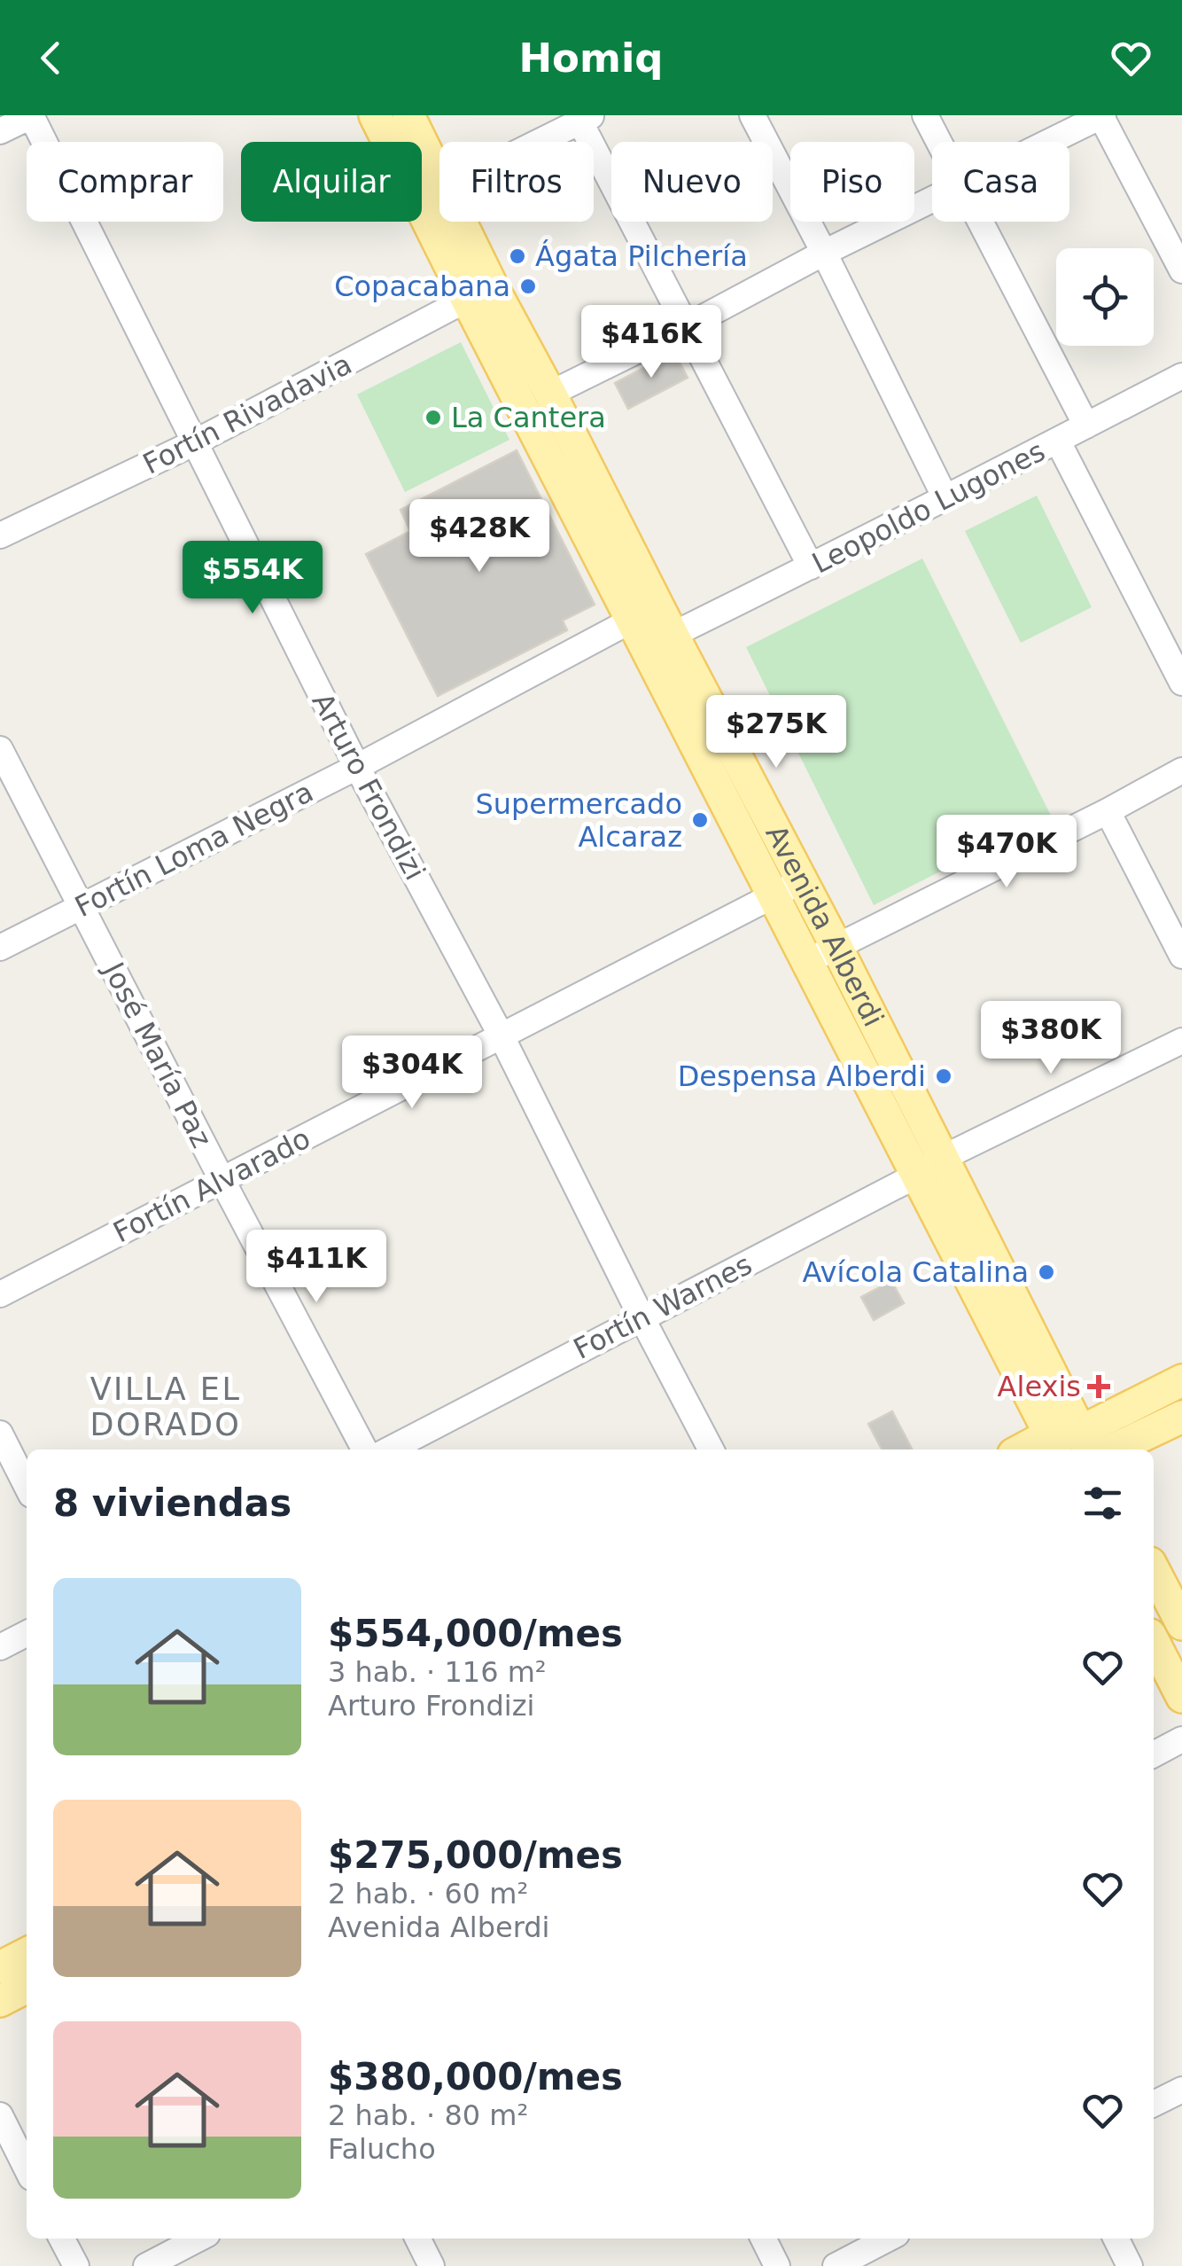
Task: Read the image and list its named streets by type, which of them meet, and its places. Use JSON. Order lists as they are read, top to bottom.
{
  "streets": {
    "main road": ["Avenida Alberdi"],
    "street": [
      "Fortín Rivadavia",
      "Leopoldo Lugones",
      "Arturo Frondizi",
      "Fortín Loma Negra",
      "José María Paz",
      "Fortín Alvarado",
      "Fortín Warnes"
    ]
  },
  "crossings": [
    ["Fortín Rivadavia", "Arturo Frondizi"],
    ["Fortín Rivadavia", "Avenida Alberdi"],
    ["Leopoldo Lugones", "Avenida Alberdi"],
    ["Arturo Frondizi", "Fortín Loma Negra"],
    ["Arturo Frondizi", "Fortín Alvarado"],
    ["Arturo Frondizi", "Fortín Warnes"],
    ["Fortín Loma Negra", "Avenida Alberdi"],
    ["Fortín Loma Negra", "José María Paz"],
    ["Avenida Alberdi", "Fortín Alvarado"],
    ["Avenida Alberdi", "Fortín Warnes"],
    ["José María Paz", "Fortín Alvarado"]
  ],
  "districts": ["VILLA EL DORADO"],
  "places": {
    "other": [
      "Ágata Pilchería",
      "Copacabana",
      "La Cantera",
      "Supermercado Alcaraz",
      "Despensa Alberdi",
      "Avícola Catalina"
    ],
    "health": ["Alexis"]
  },
  "page": {
    "header": "Homiq",
    "chip": [
      "Comprar",
      "Alquilar",
      "Filtros",
      "Nuevo",
      "Piso",
      "Casa"
    ],
    "price": [
      "$416K",
      "$428K",
      "$554K",
      "$275K",
      "$470K",
      "$380K",
      "$304K",
      "$411K"
    ],
    "heading": "8 viviendas",
    "list": [
      {
        "name": "$554,000/mes",
        "note": "3 hab. · 116 m² · Arturo Frondizi"
      },
      {
        "name": "$275,000/mes",
        "note": "2 hab. · 60 m² · Avenida Alberdi"
      },
      {
        "name": "$380,000/mes",
        "note": "2 hab. · 80 m² · Falucho"
      }
    ]
  }
}
